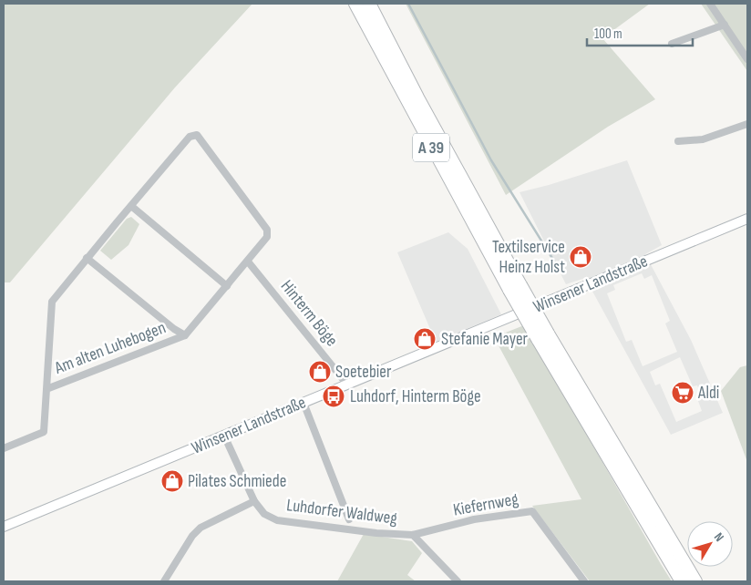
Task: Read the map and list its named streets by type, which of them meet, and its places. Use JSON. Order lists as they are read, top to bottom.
{
  "streets": {
    "highway": ["A 39"],
    "main road": ["Winsener Landstraße"],
    "street": [
      "Hinterm Böge",
      "Am alten Luhebogen",
      "Kiefernweg",
      "Luhdorfer Waldweg"
    ]
  },
  "crossings": [
    ["Winsener Landstraße", "Hinterm Böge"],
    ["Winsener Landstraße", "Luhdorfer Waldweg"],
    ["Hinterm Böge", "Am alten Luhebogen"],
    ["Kiefernweg", "Luhdorfer Waldweg"]
  ],
  "places": {
    "shop": [
      "Textilservice Heinz Holst",
      "Stefanie Mayer",
      "Soetebier",
      "Pilates Schmiede"
    ],
    "supermarket": ["Aldi"],
    "bus stop": ["Luhdorf, Hinterm Böge"]
  },
  "scale_bar": "100 m",
  "north": "top right"
}
